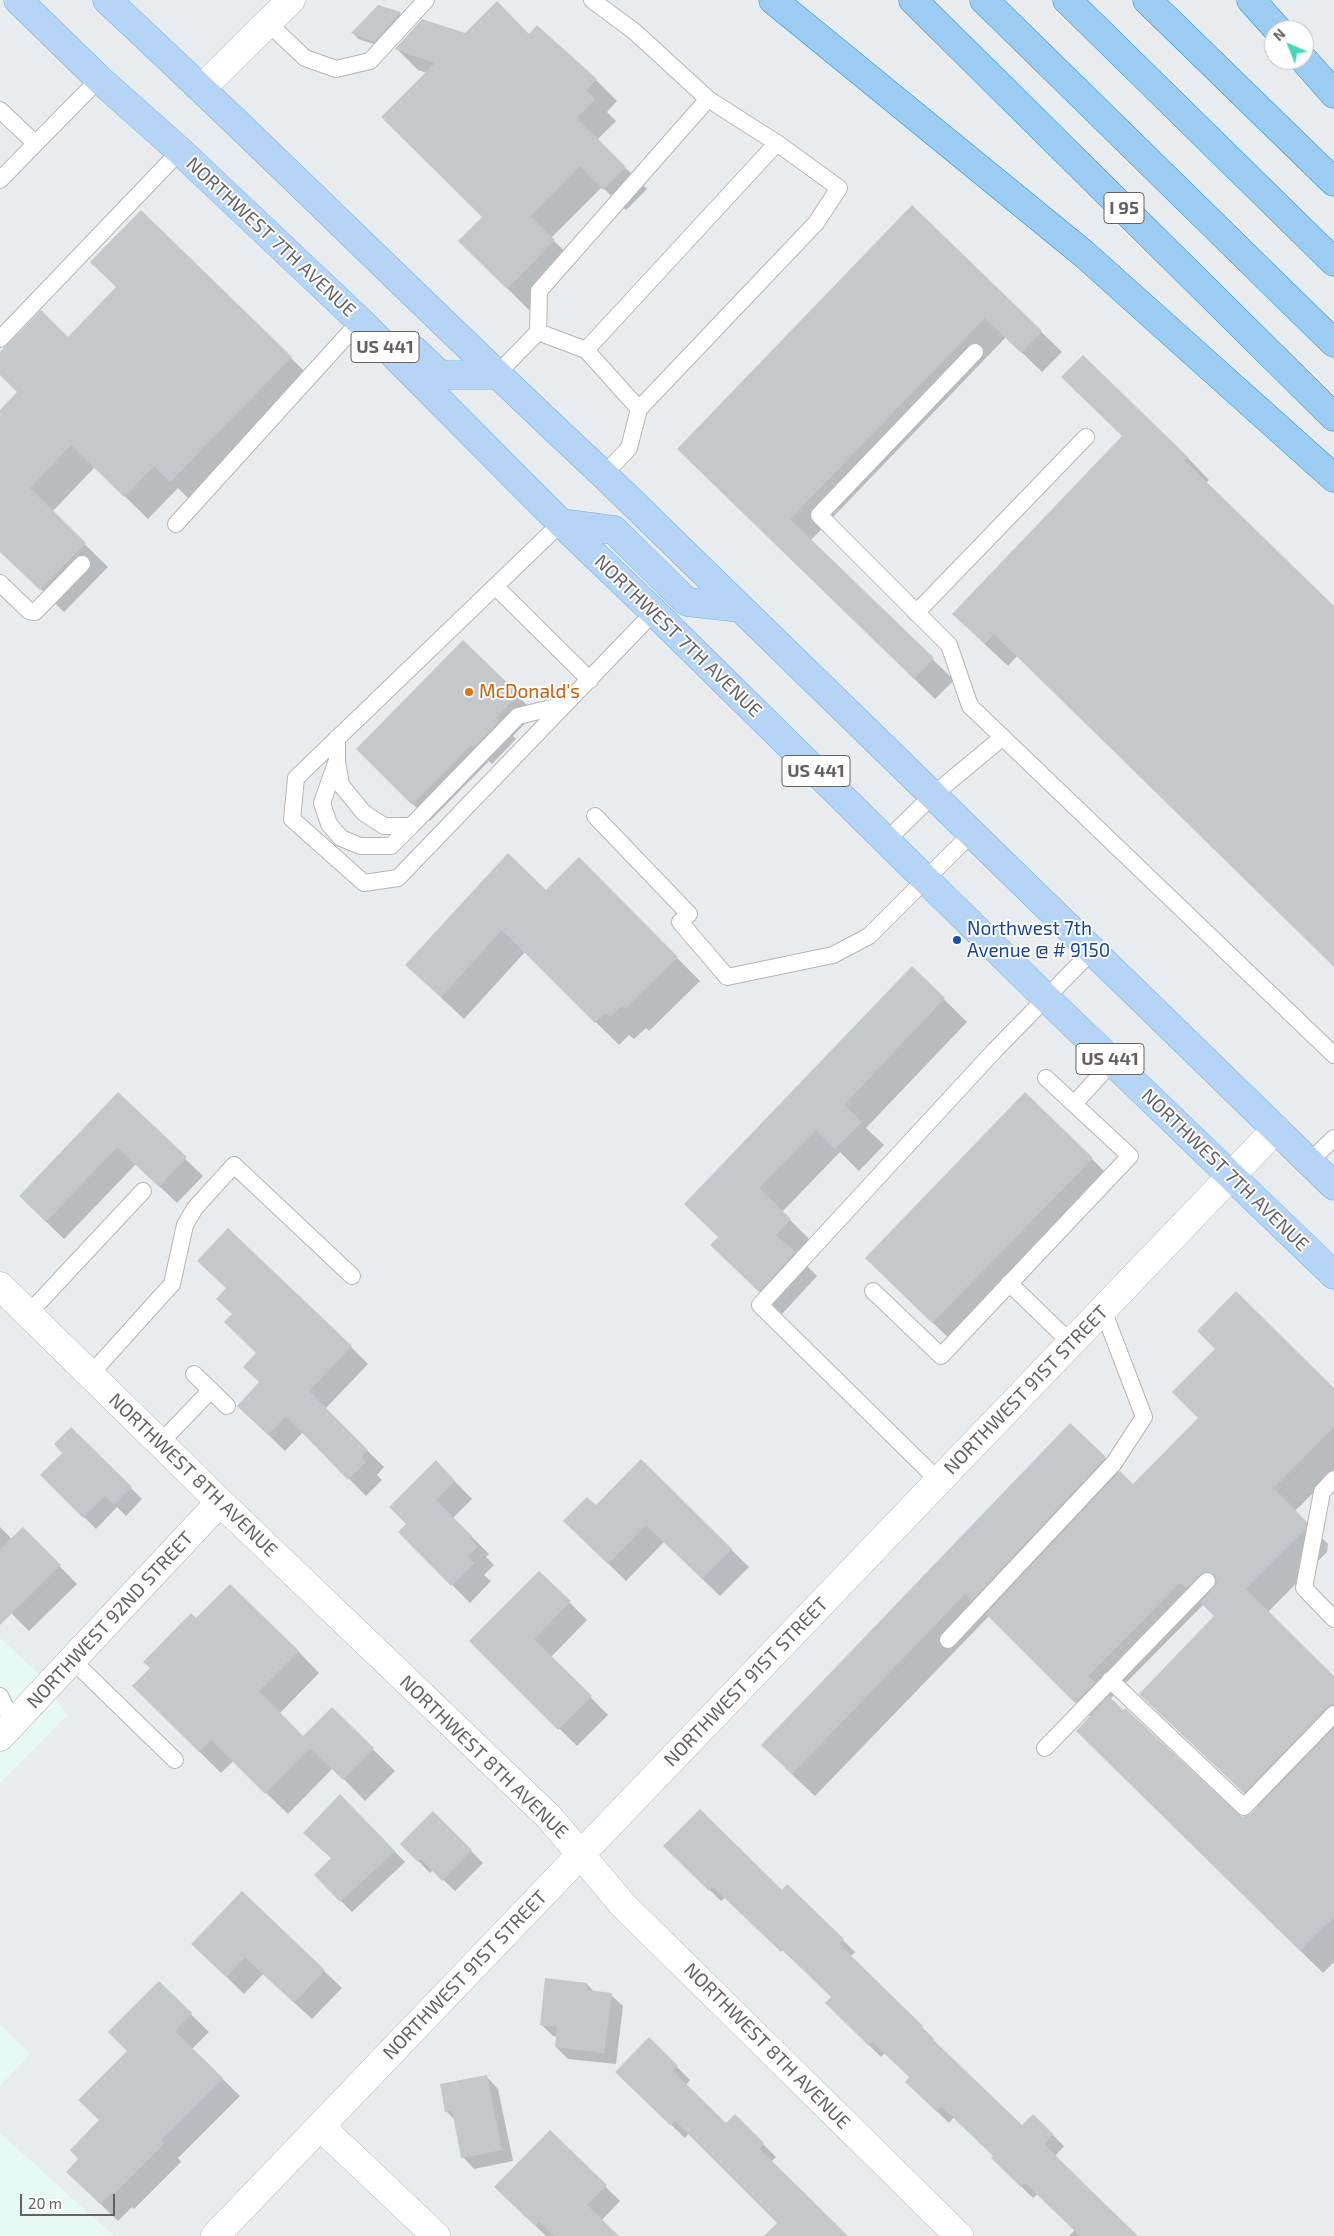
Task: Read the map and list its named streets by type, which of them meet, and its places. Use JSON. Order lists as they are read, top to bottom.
{
  "streets": {
    "highway": ["I 95"],
    "main road": ["NORTHWEST 7TH AVENUE", "US 441"],
    "street": ["NORTHWEST 91ST STREET", "NORTHWEST 8TH AVENUE", "NORTHWEST 92ND STREET"]
  },
  "crossings": [
    ["NORTHWEST 7TH AVENUE", "NORTHWEST 91ST STREET"],
    ["US 441", "NORTHWEST 91ST STREET"],
    ["NORTHWEST 91ST STREET", "NORTHWEST 8TH AVENUE"],
    ["NORTHWEST 8TH AVENUE", "NORTHWEST 92ND STREET"]
  ],
  "places": ["McDonald's", "Northwest 7th Avenue @ # 9150"],
  "scale_bar": "20 m",
  "north": "top left"
}
